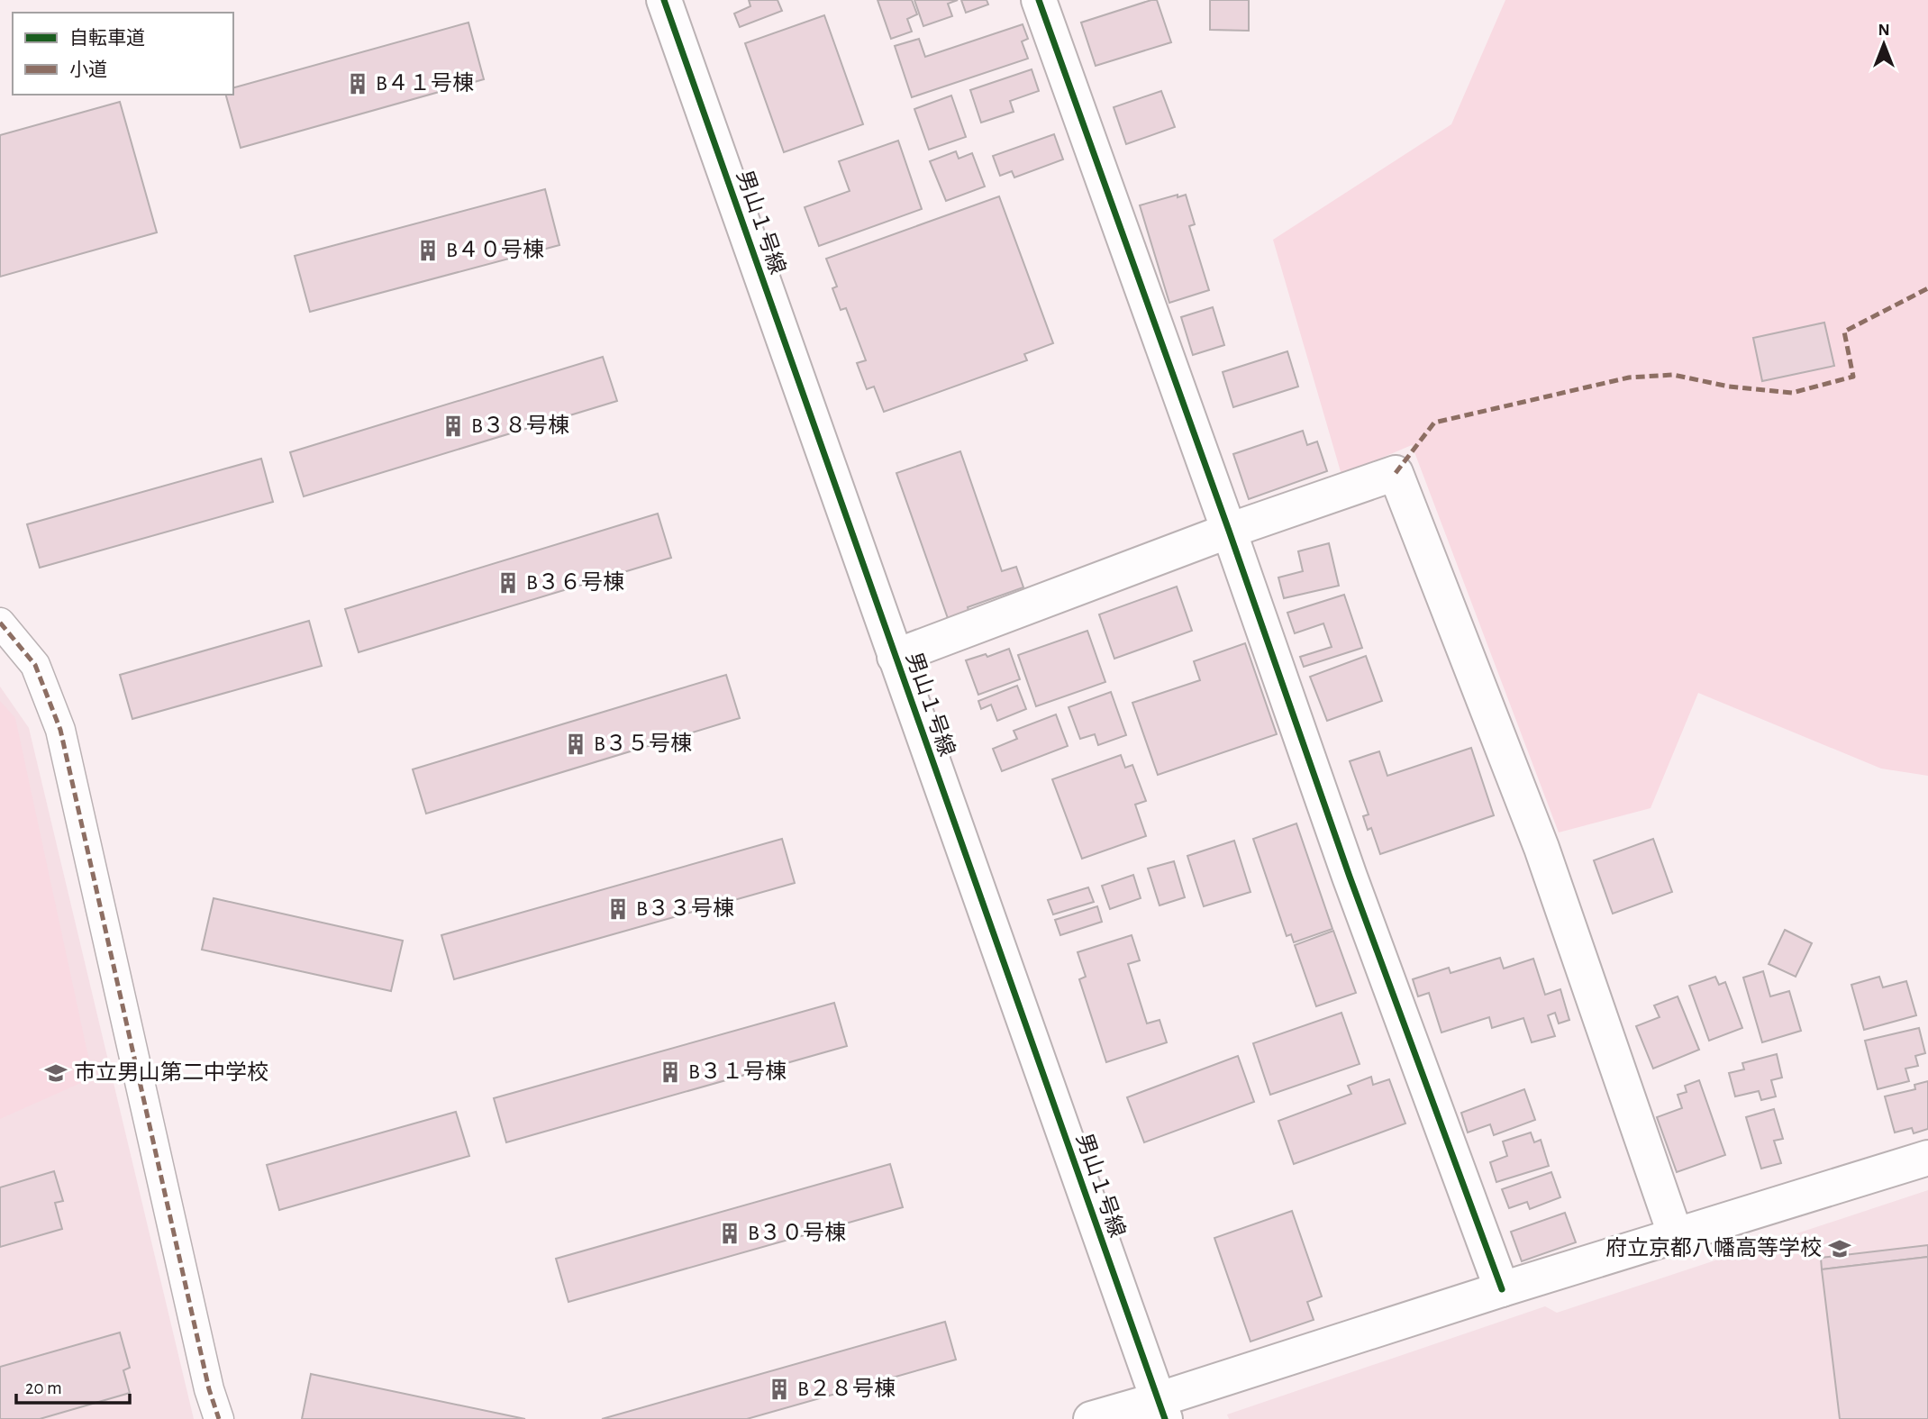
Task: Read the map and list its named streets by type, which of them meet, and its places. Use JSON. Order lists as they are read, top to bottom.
{
  "streets": {
    "street": ["男山１号線"]
  },
  "places": {
    "building": [
      "B４１号棟",
      "B４０号棟",
      "B３８号棟",
      "B３６号棟",
      "B３５号棟",
      "B３３号棟",
      "B３１号棟",
      "B３０号棟",
      "B２８号棟"
    ],
    "school or university": ["市立男山第二中学校", "府立京都八幡高等学校"]
  },
  "legend": ["自転車道", "小道"],
  "scale_bar": "20 m",
  "north": "top"
}
